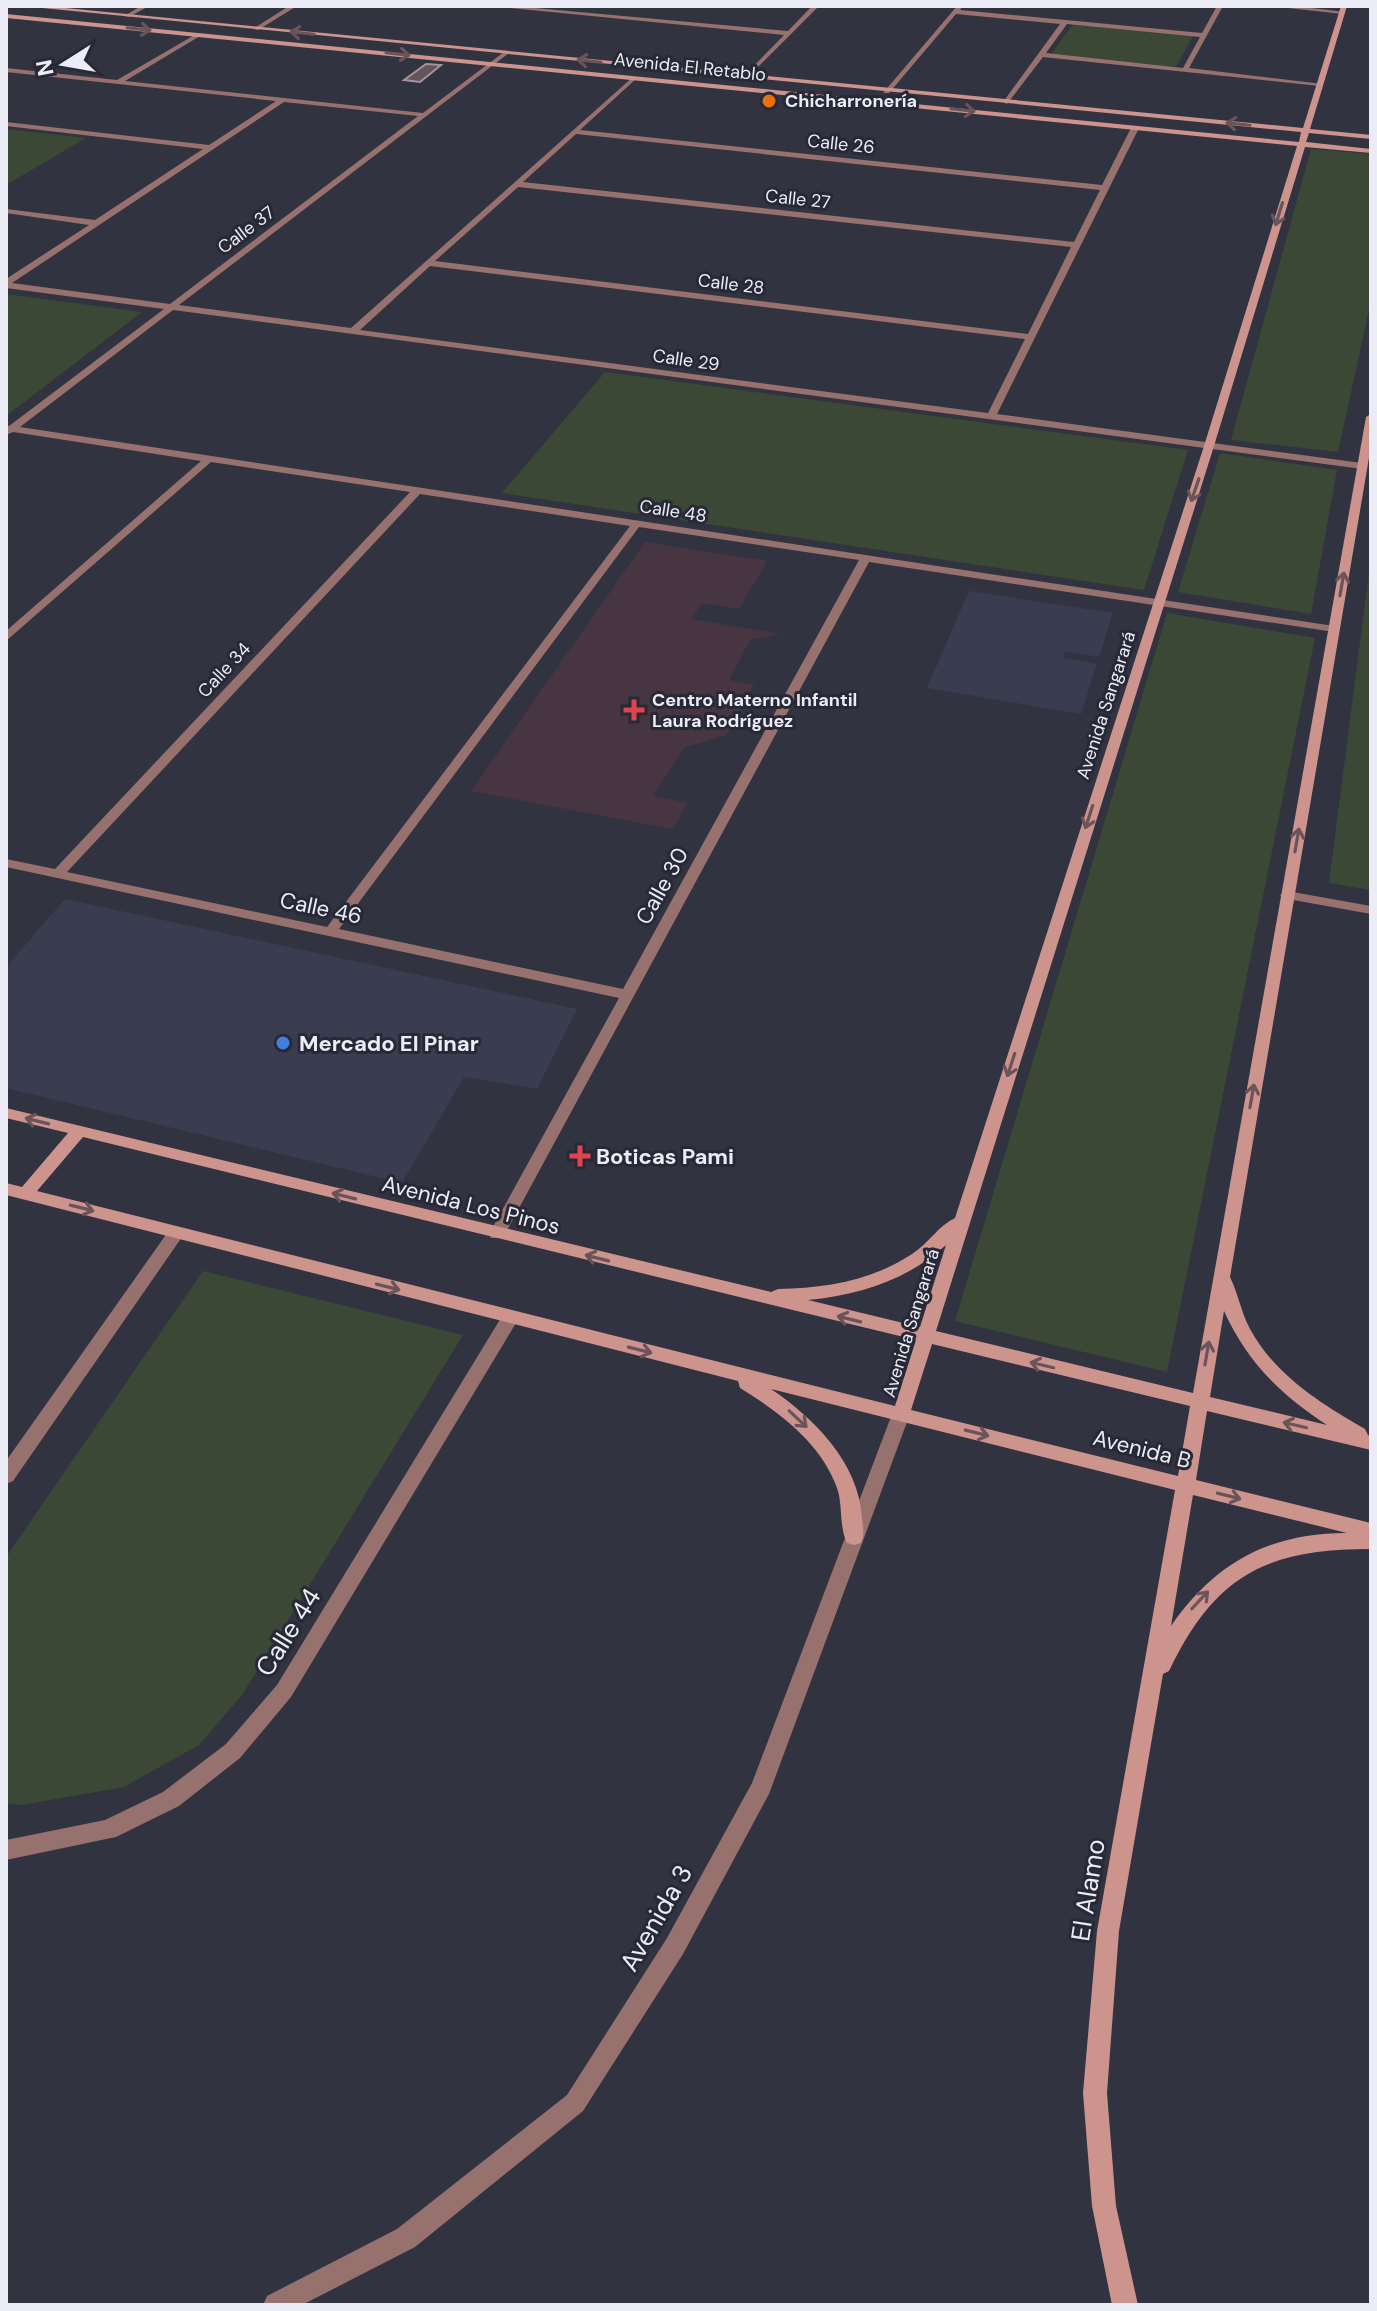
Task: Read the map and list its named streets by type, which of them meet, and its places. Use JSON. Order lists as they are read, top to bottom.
{
  "streets": {
    "street": [
      "Avenida El Retablo",
      "Calle 26",
      "Calle 27",
      "Calle 37",
      "Calle 28",
      "Calle 29",
      "Calle 48",
      "Calle 34",
      "Avenida Sangarará",
      "Calle 30",
      "Calle 46",
      "Avenida Los Pinos",
      "Avenida B",
      "Calle 44",
      "El Alamo",
      "Avenida 3"
    ]
  },
  "crossings": [
    ["Avenida El Retablo", "Calle 37"],
    ["Avenida El Retablo", "Avenida Sangarará"],
    ["Calle 37", "Calle 29"],
    ["Calle 37", "Calle 48"],
    ["Calle 29", "Avenida Sangarará"],
    ["Calle 48", "Calle 34"],
    ["Calle 48", "Avenida Sangarará"],
    ["Calle 48", "Calle 30"],
    ["Calle 34", "Calle 46"],
    ["Avenida Sangarará", "Avenida Los Pinos"],
    ["Avenida Sangarará", "Avenida B"],
    ["Avenida Sangarará", "Avenida 3"],
    ["Calle 30", "Calle 46"],
    ["Calle 30", "Avenida Los Pinos"],
    ["Avenida B", "El Alamo"],
    ["Avenida B", "Avenida 3"]
  ],
  "one_way": ["Avenida Sangarará"],
  "places": {
    "other": ["Chicharronería", "Mercado El Pinar"],
    "health": ["Centro Materno Infantil Laura Rodríguez", "Boticas Pami"]
  },
  "north": "left"
}
